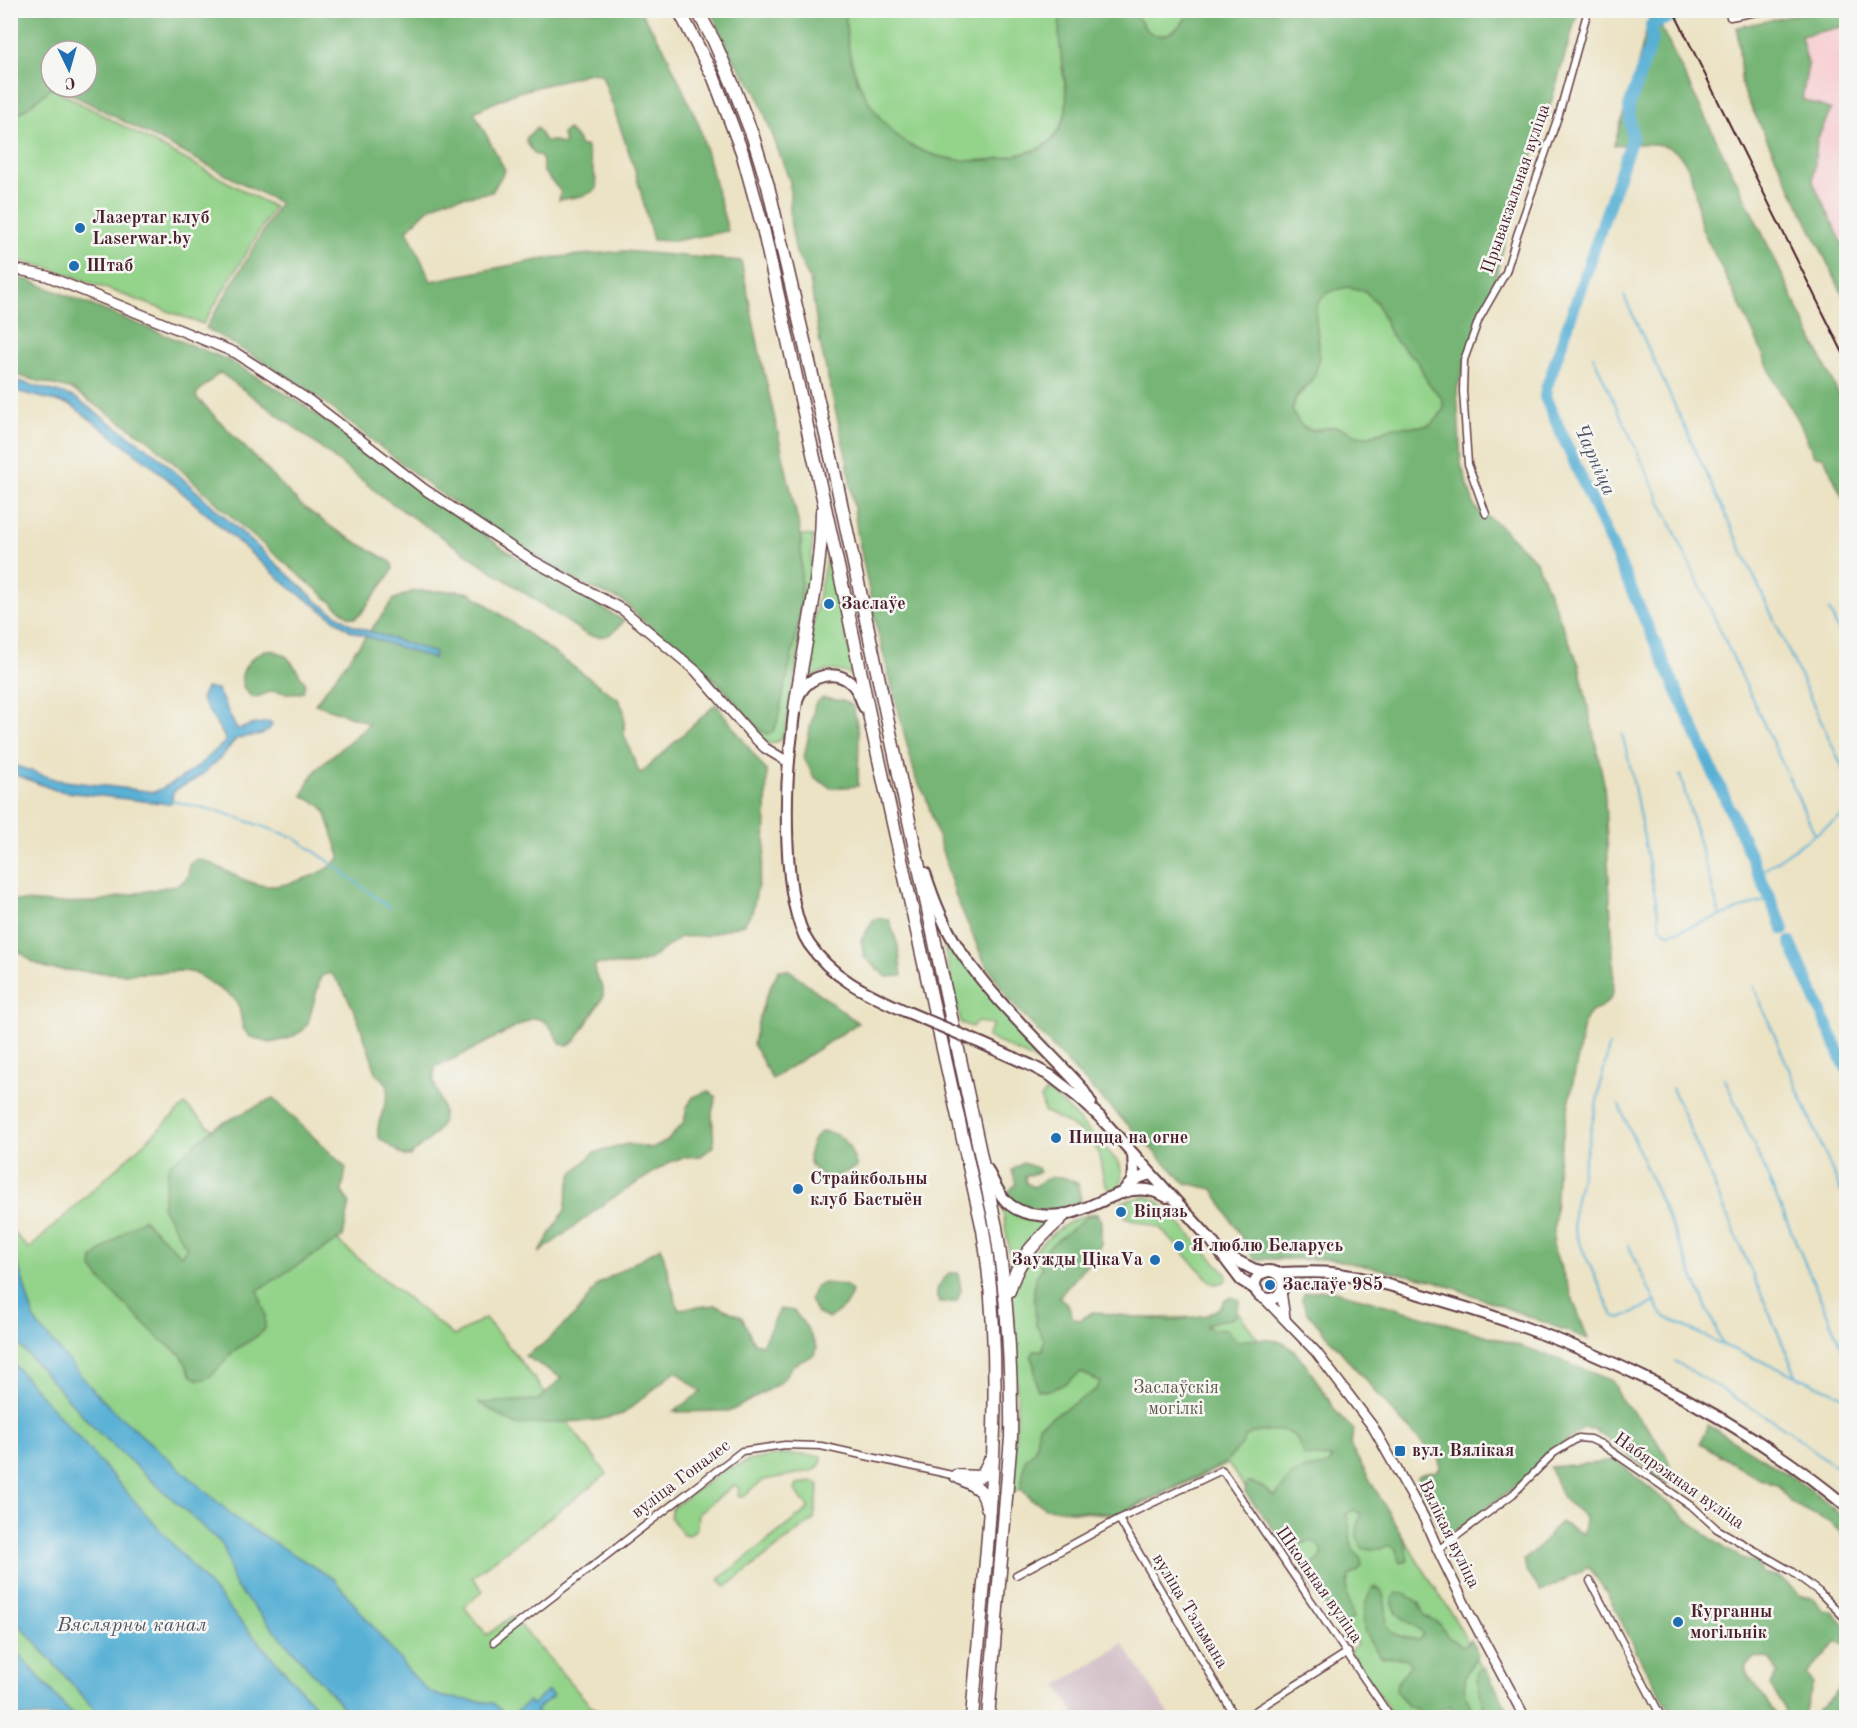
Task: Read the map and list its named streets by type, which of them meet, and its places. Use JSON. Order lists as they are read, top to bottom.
{
  "streets": {
    "street": [
      "Прывакзальная вуліца",
      "вуліца Гоналес",
      "Набярэжная вуліца",
      "Вялікая вуліца",
      "Школьная вуліца",
      "вуліца Тэльмана"
    ]
  },
  "crossings": [
    ["Набярэжная вуліца", "Вялікая вуліца"],
    ["Школьная вуліца", "вуліца Тэльмана"]
  ],
  "water": ["Чарніца", "Вяслярны канал"],
  "parks": ["Заслаўскія могілкі"],
  "places": {
    "other": [
      "Лазертаг клуб Laserwar.by",
      "Штаб",
      "Заслаўе",
      "Пицца на огне",
      "Страйкбольны клуб Бастыён",
      "Віцязь",
      "Я люблю Беларусь",
      "Заужды ЦікаVа",
      "Заслаўе 985",
      "Курганны могільнік"
    ],
    "transit": ["вул. Вялікая"]
  },
  "north": "bottom"
}
